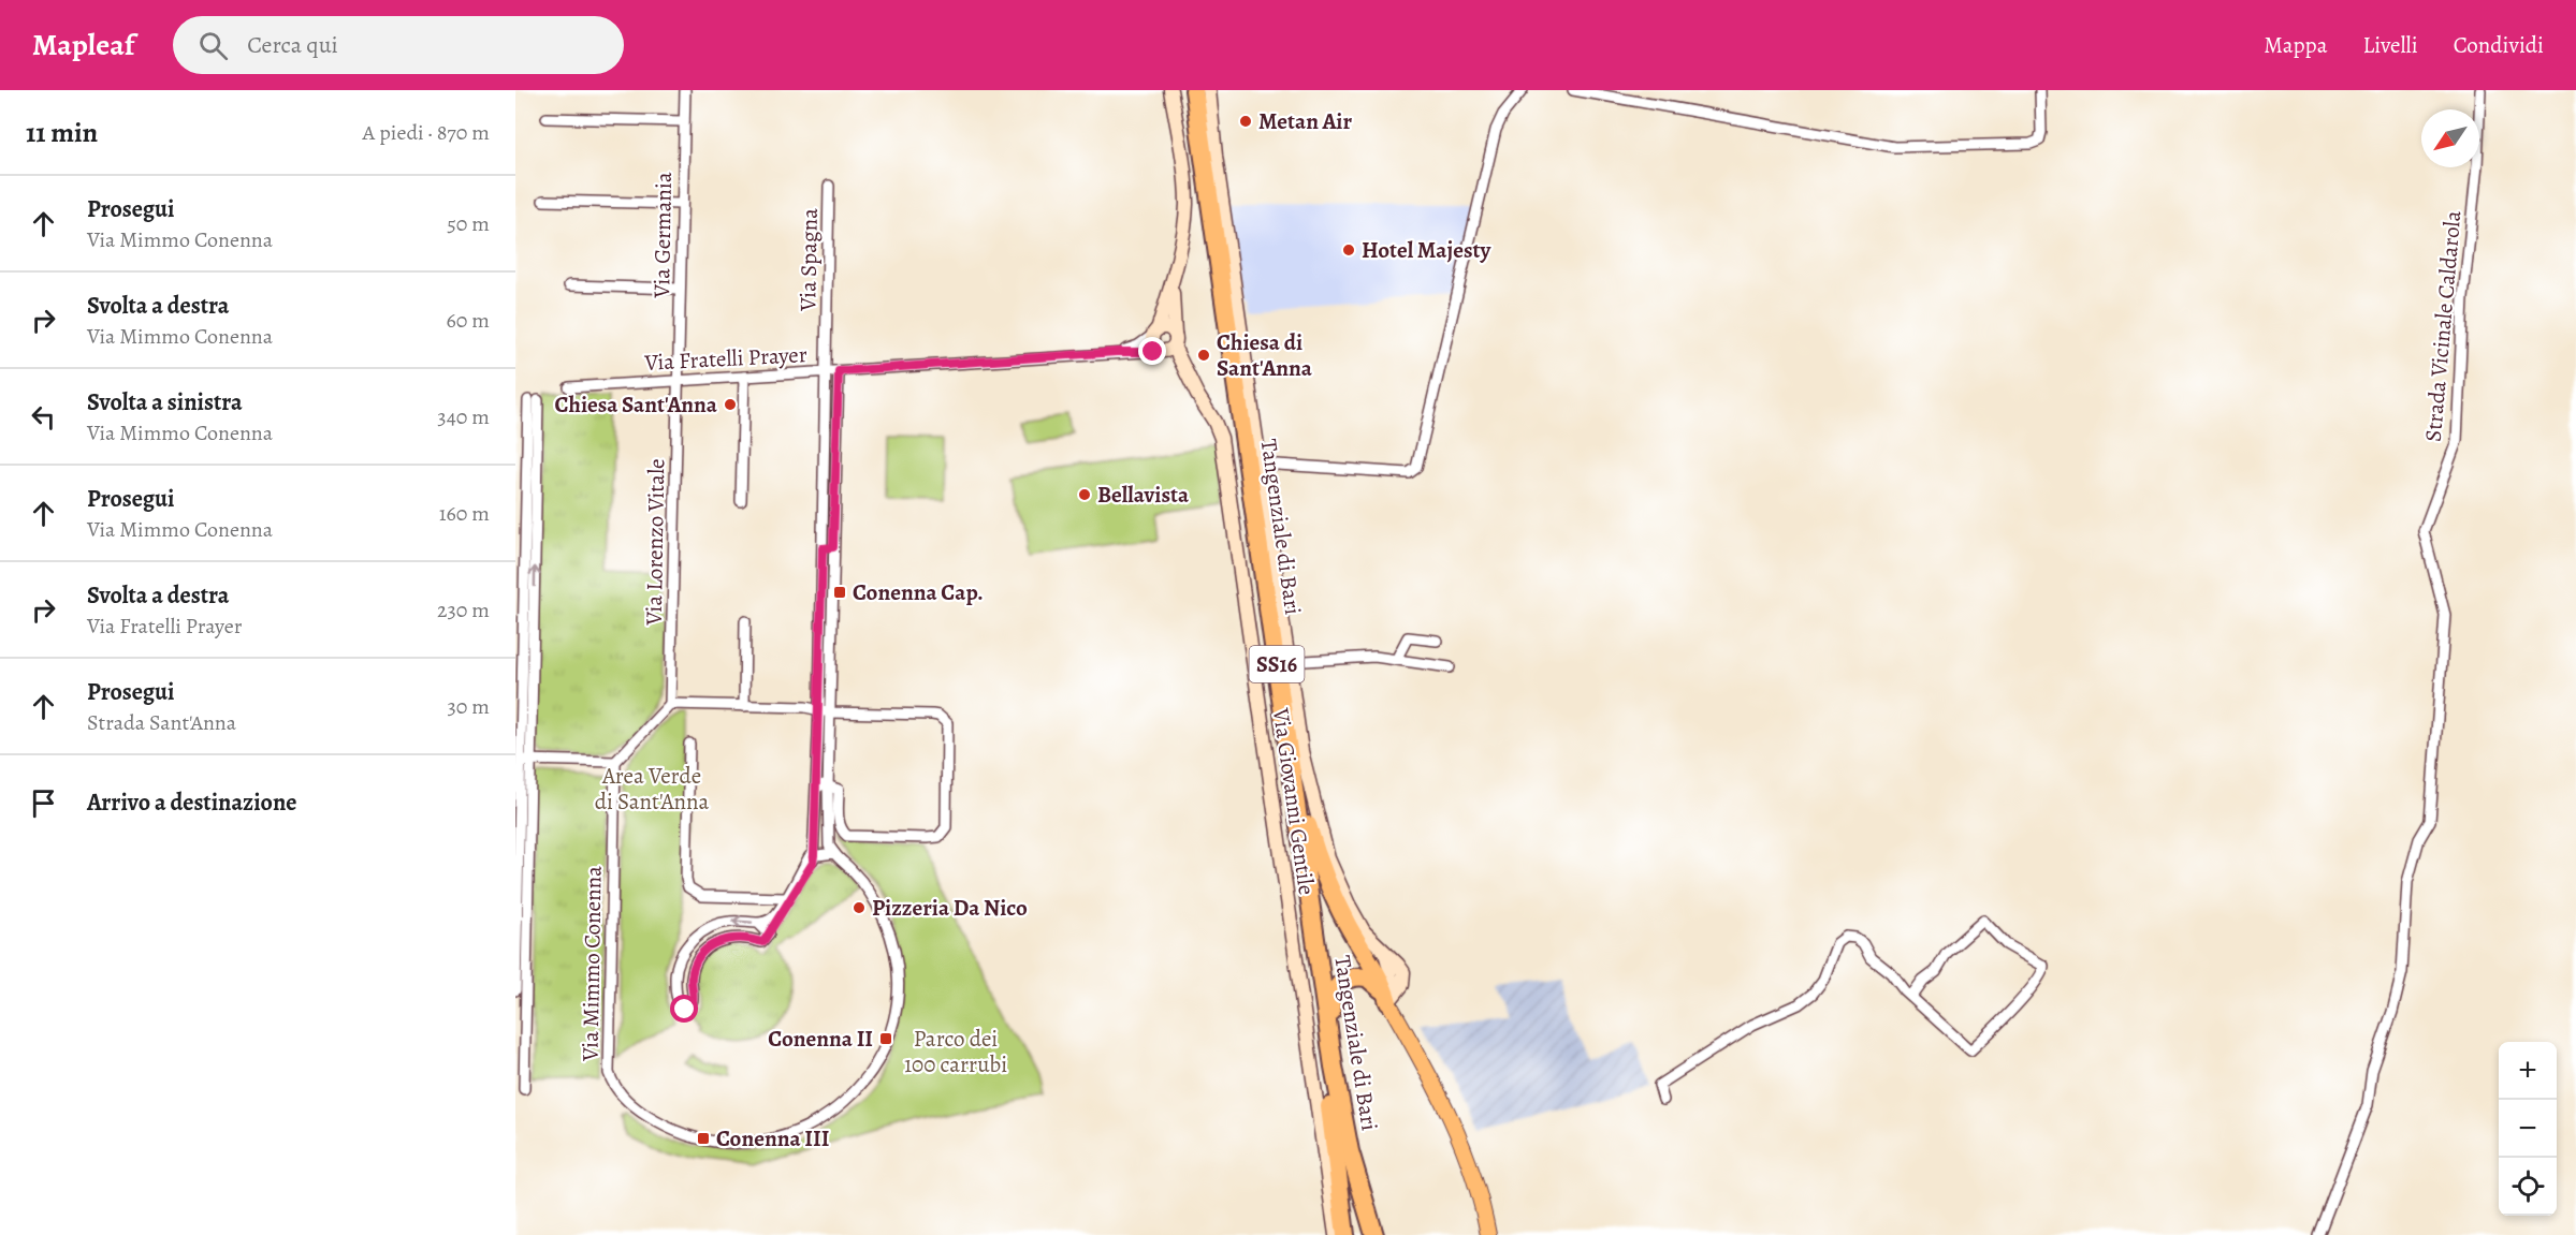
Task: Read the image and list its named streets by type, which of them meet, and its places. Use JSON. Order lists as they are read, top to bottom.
{
  "streets": {
    "highway": ["Tangenziale di Bari", "SS16"],
    "street": [
      "Via Germania",
      "Via Spagna",
      "Strada Vicinale Caldarola",
      "Via Fratelli Prayer",
      "Via Lorenzo Vitale",
      "Via Giovanni Gentile",
      "Via Mimmo Conenna"
    ]
  },
  "crossings": [
    ["Via Germania", "Via Fratelli Prayer"],
    ["Via Germania", "Via Lorenzo Vitale"],
    ["Via Spagna", "Via Fratelli Prayer"],
    ["Via Fratelli Prayer", "Via Lorenzo Vitale"],
    ["Tangenziale di Bari", "SS16"]
  ],
  "parks": ["Area Verde di Sant'Anna", "Parco dei 100 carrubi"],
  "places": {
    "other": [
      "Metan Air",
      "Hotel Majesty",
      "Chiesa di Sant'Anna",
      "Chiesa Sant'Anna",
      "Bellavista",
      "Pizzeria Da Nico"
    ],
    "transit": ["Conenna Cap.", "Conenna II", "Conenna III"]
  },
  "north": "bottom left",
  "page": {
    "header": "Mapleaf",
    "search": "Cerca qui",
    "nav": ["Mappa", "Livelli", "Condividi"],
    "heading": ["11 min", "A piedi · 870 m"],
    "list": [
      ["Prosegui", "Via Mimmo Conenna", "50 m"],
      ["Svolta a destra", "Via Mimmo Conenna", "60 m"],
      ["Svolta a sinistra", "Via Mimmo Conenna", "340 m"],
      ["Prosegui", "Via Mimmo Conenna", "160 m"],
      ["Svolta a destra", "Via Fratelli Prayer", "230 m"],
      ["Prosegui", "Strada Sant'Anna", "30 m"],
      "Arrivo a destinazione"
    ],
    "map_buttons": ["+", "−"]
  }
}
